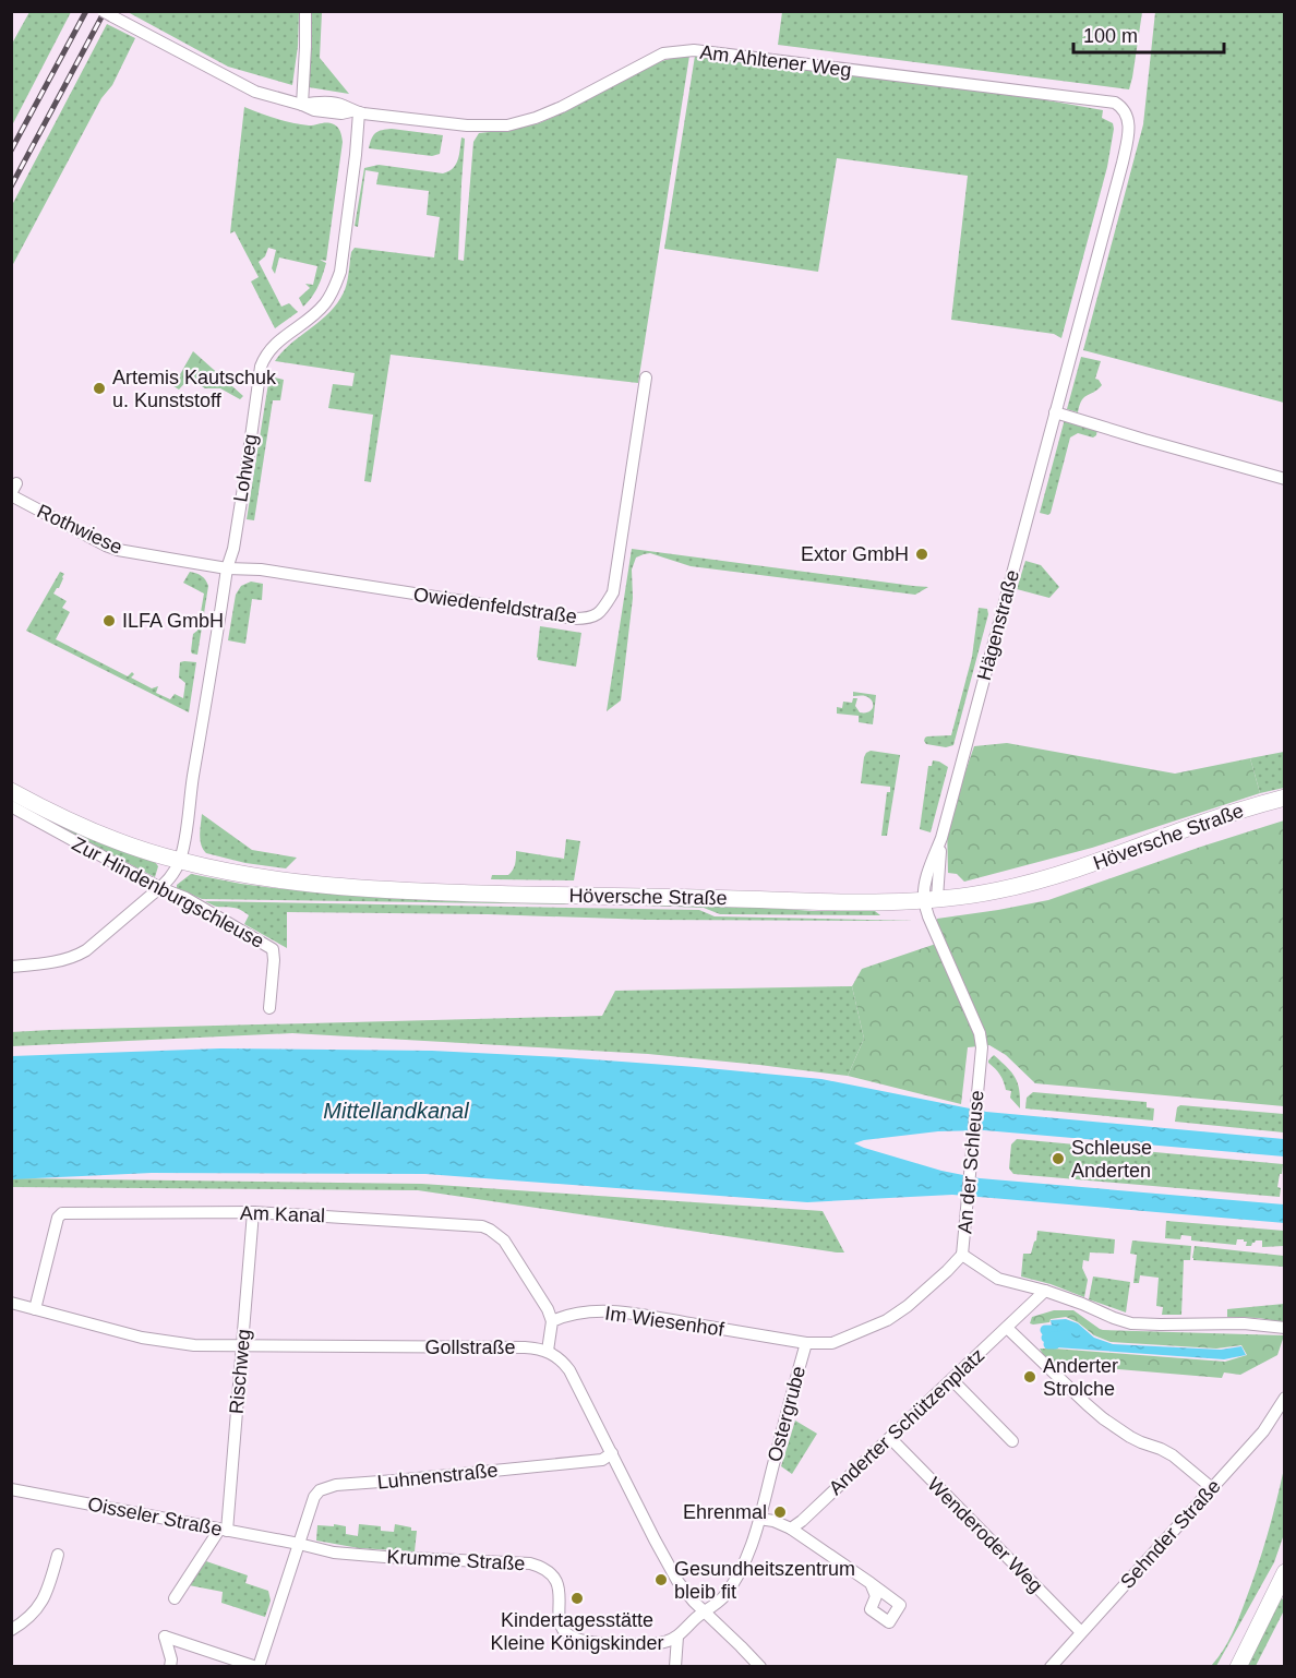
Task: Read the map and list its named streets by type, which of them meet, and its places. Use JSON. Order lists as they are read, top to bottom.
{
  "streets": {
    "main road": ["Höversche Straße"],
    "street": [
      "Am Ahltener Weg",
      "Lohweg",
      "Rothwiese",
      "Owiedenfeldstraße",
      "Hägenstraße",
      "Zur Hindenburgschleuse",
      "An der Schleuse",
      "Am Kanal",
      "Im Wiesenhof",
      "Gollstraße",
      "Rischweg",
      "Ostergrube",
      "Anderter Schützenplatz",
      "Luhnenstraße",
      "Oisseler Straße",
      "Sehnder Straße",
      "Wenderoder Weg",
      "Krumme Straße"
    ]
  },
  "crossings": [
    ["Am Ahltener Weg", "Lohweg"],
    ["Am Ahltener Weg", "Hägenstraße"],
    ["Lohweg", "Rothwiese"],
    ["Lohweg", "Owiedenfeldstraße"],
    ["Lohweg", "Höversche Straße"],
    ["Rothwiese", "Owiedenfeldstraße"],
    ["Hägenstraße", "Höversche Straße"],
    ["Hägenstraße", "An der Schleuse"],
    ["Höversche Straße", "An der Schleuse"],
    ["An der Schleuse", "Ostergrube"],
    ["An der Schleuse", "Anderter Schützenplatz"],
    ["Am Kanal", "Im Wiesenhof"],
    ["Am Kanal", "Gollstraße"],
    ["Am Kanal", "Rischweg"],
    ["Im Wiesenhof", "Ostergrube"],
    ["Gollstraße", "Rischweg"],
    ["Rischweg", "Oisseler Straße"],
    ["Ostergrube", "Krumme Straße"],
    ["Anderter Schützenplatz", "Wenderoder Weg"],
    ["Luhnenstraße", "Oisseler Straße"],
    ["Luhnenstraße", "Krumme Straße"],
    ["Oisseler Straße", "Krumme Straße"],
    ["Sehnder Straße", "Wenderoder Weg"]
  ],
  "water": ["Mittellandkanal"],
  "places": [
    "Artemis Kautschuk u. Kunststoff",
    "Extor GmbH",
    "ILFA GmbH",
    "Schleuse Anderten",
    "Anderter Strolche",
    "Ehrenmal",
    "Gesundheitszentrum bleib fit",
    "Kindertagesstätte Kleine Königskinder"
  ],
  "scale_bar": "100 m"
}
